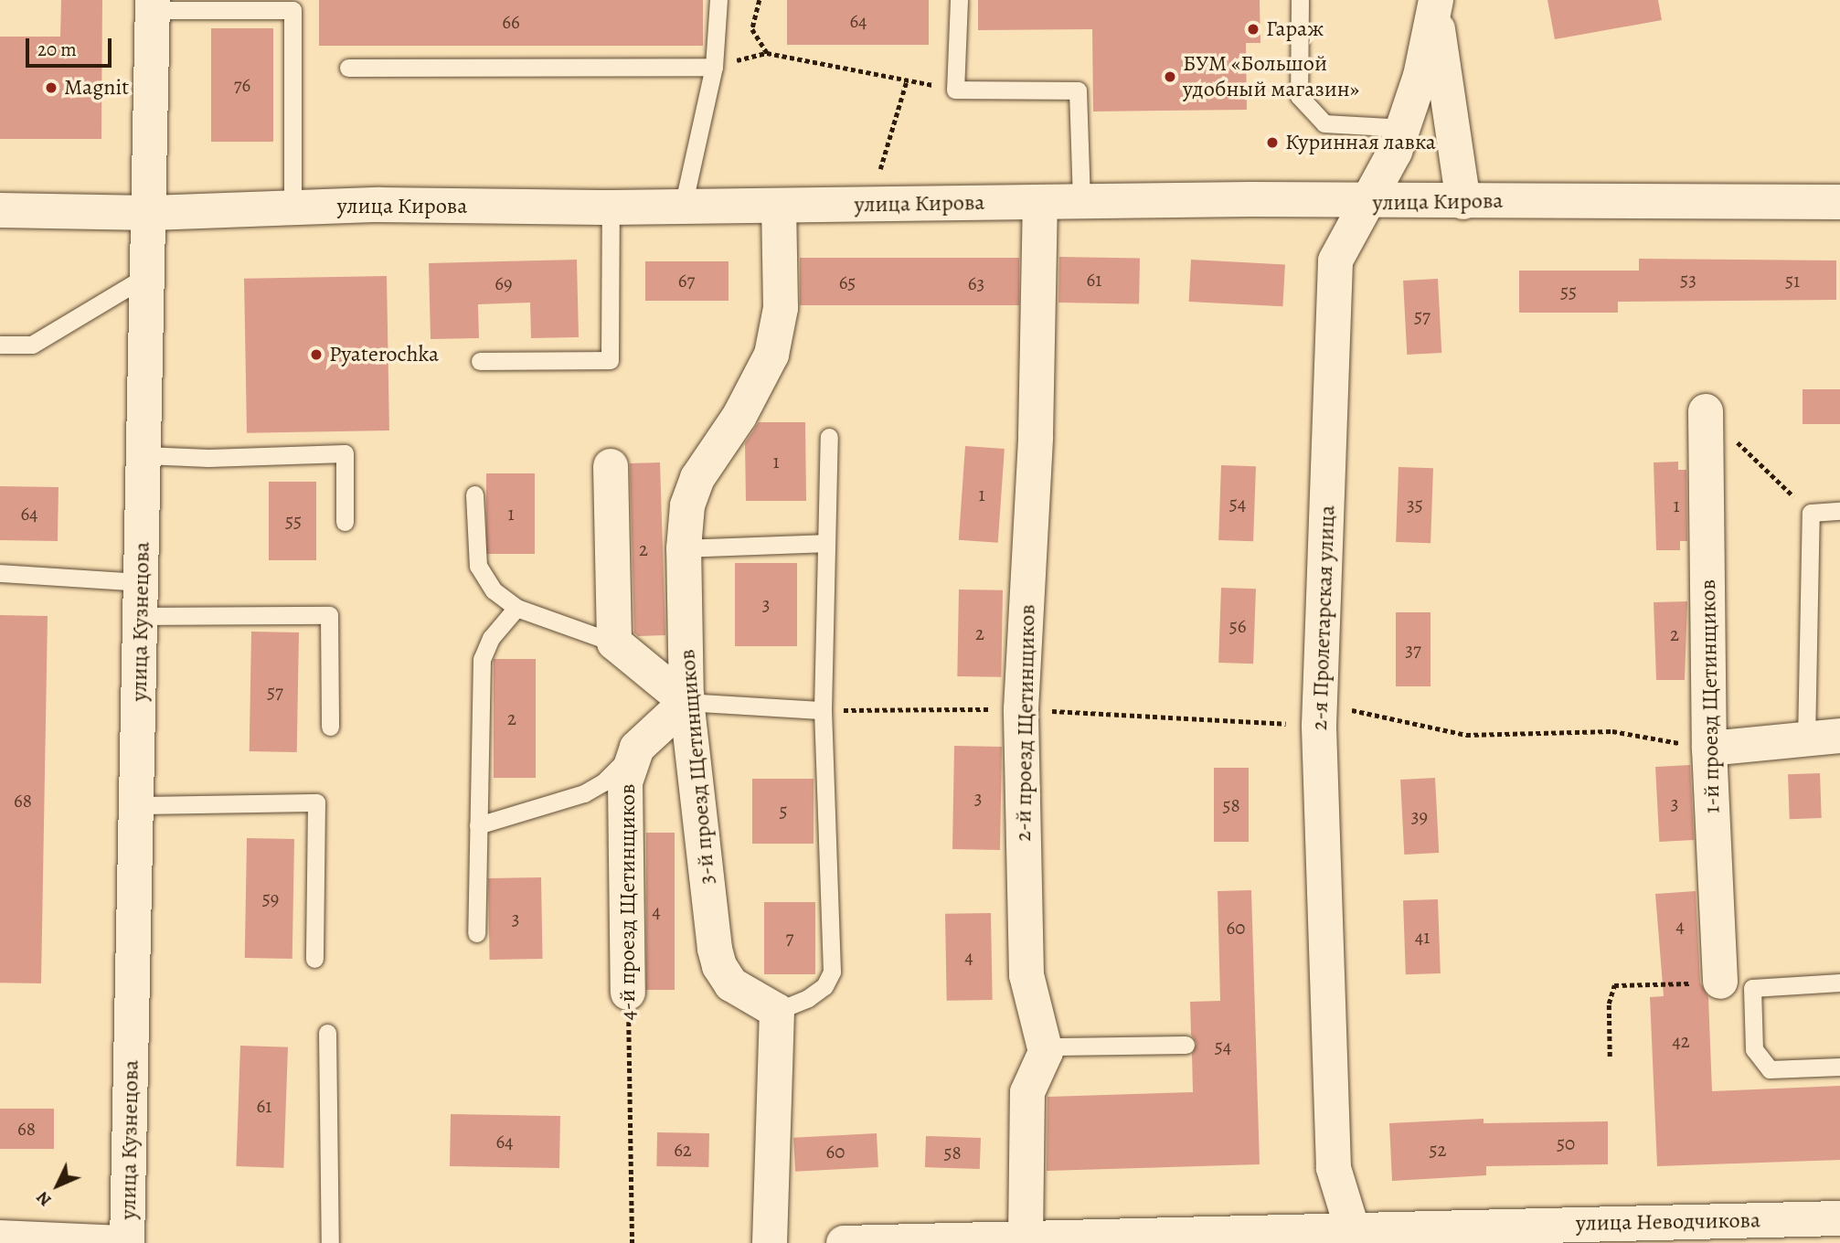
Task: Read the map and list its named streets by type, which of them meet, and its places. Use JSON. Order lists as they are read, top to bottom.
{
  "streets": {
    "street": [
      "улица Кирова",
      "2-я Пролетарская улица",
      "улица Кузнецова",
      "1-й проезд Щетинщиков",
      "2-й проезд Щетинщиков",
      "3-й проезд Щетинщиков",
      "4-й проезд Щетинщиков",
      "улица Неводчикова"
    ]
  },
  "crossings": [
    ["улица Кирова", "2-я Пролетарская улица"],
    ["улица Кирова", "улица Кузнецова"],
    ["улица Кирова", "2-й проезд Щетинщиков"],
    ["улица Кирова", "3-й проезд Щетинщиков"],
    ["2-я Пролетарская улица", "улица Неводчикова"]
  ],
  "places": [
    "Гараж",
    "БУМ «Большой удобный магазин»",
    "Magnit",
    "Куринная лавка",
    "Pyaterochka"
  ],
  "house_numbers": [
    "64",
    "66",
    "76",
    "61",
    "53",
    "67",
    "51",
    "65",
    "69",
    "63",
    "55",
    "57",
    "1",
    "1",
    "54",
    "35",
    "1",
    "64",
    "1",
    "55",
    "2",
    "3",
    "56",
    "2",
    "2",
    "37",
    "57",
    "2",
    "3",
    "68",
    "3",
    "58",
    "5",
    "39",
    "59",
    "4",
    "3",
    "4",
    "60",
    "41",
    "7",
    "4",
    "42",
    "54",
    "61",
    "68",
    "64",
    "50",
    "62",
    "52",
    "60",
    "58"
  ],
  "scale_bar": "20 m",
  "north": "bottom left"
}
